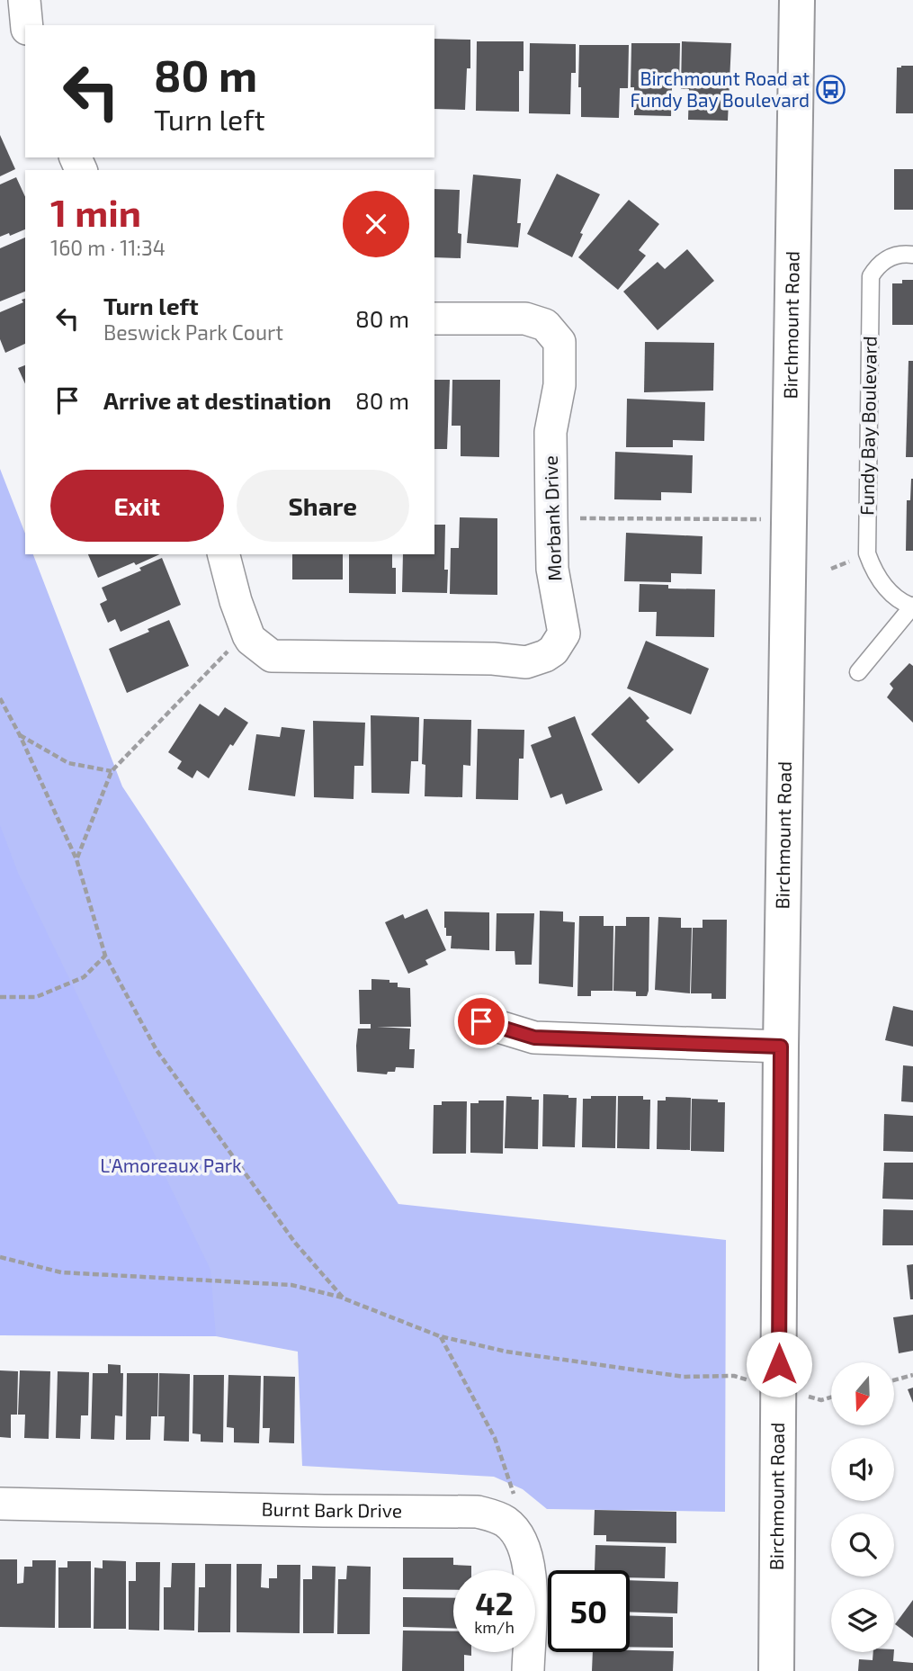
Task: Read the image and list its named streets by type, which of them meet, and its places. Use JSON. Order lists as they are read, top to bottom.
{
  "streets": {
    "main road": ["Birchmount Road"],
    "street": ["Morbank Drive", "Burnt Bark Drive"],
    "lane": ["Fundy Bay Boulevard"]
  },
  "parks": ["L'Amoreaux Park"],
  "places": {
    "bus stop": ["Birchmount Road at Fundy Bay Boulevard"]
  },
  "north": "bottom",
  "page": {
    "turn": ["80 m", "Turn left"],
    "heading": ["1 min", "160 m · 11:34"],
    "list": [
      {
        "name": "Turn left",
        "note": "Beswick Park Court",
        "value": "80 m"
      },
      {
        "name": "Arrive at destination",
        "value": "80 m"
      }
    ],
    "buttons": ["Exit", "Share"],
    "speed": "42 km/h",
    "limit": "50"
  }
}
